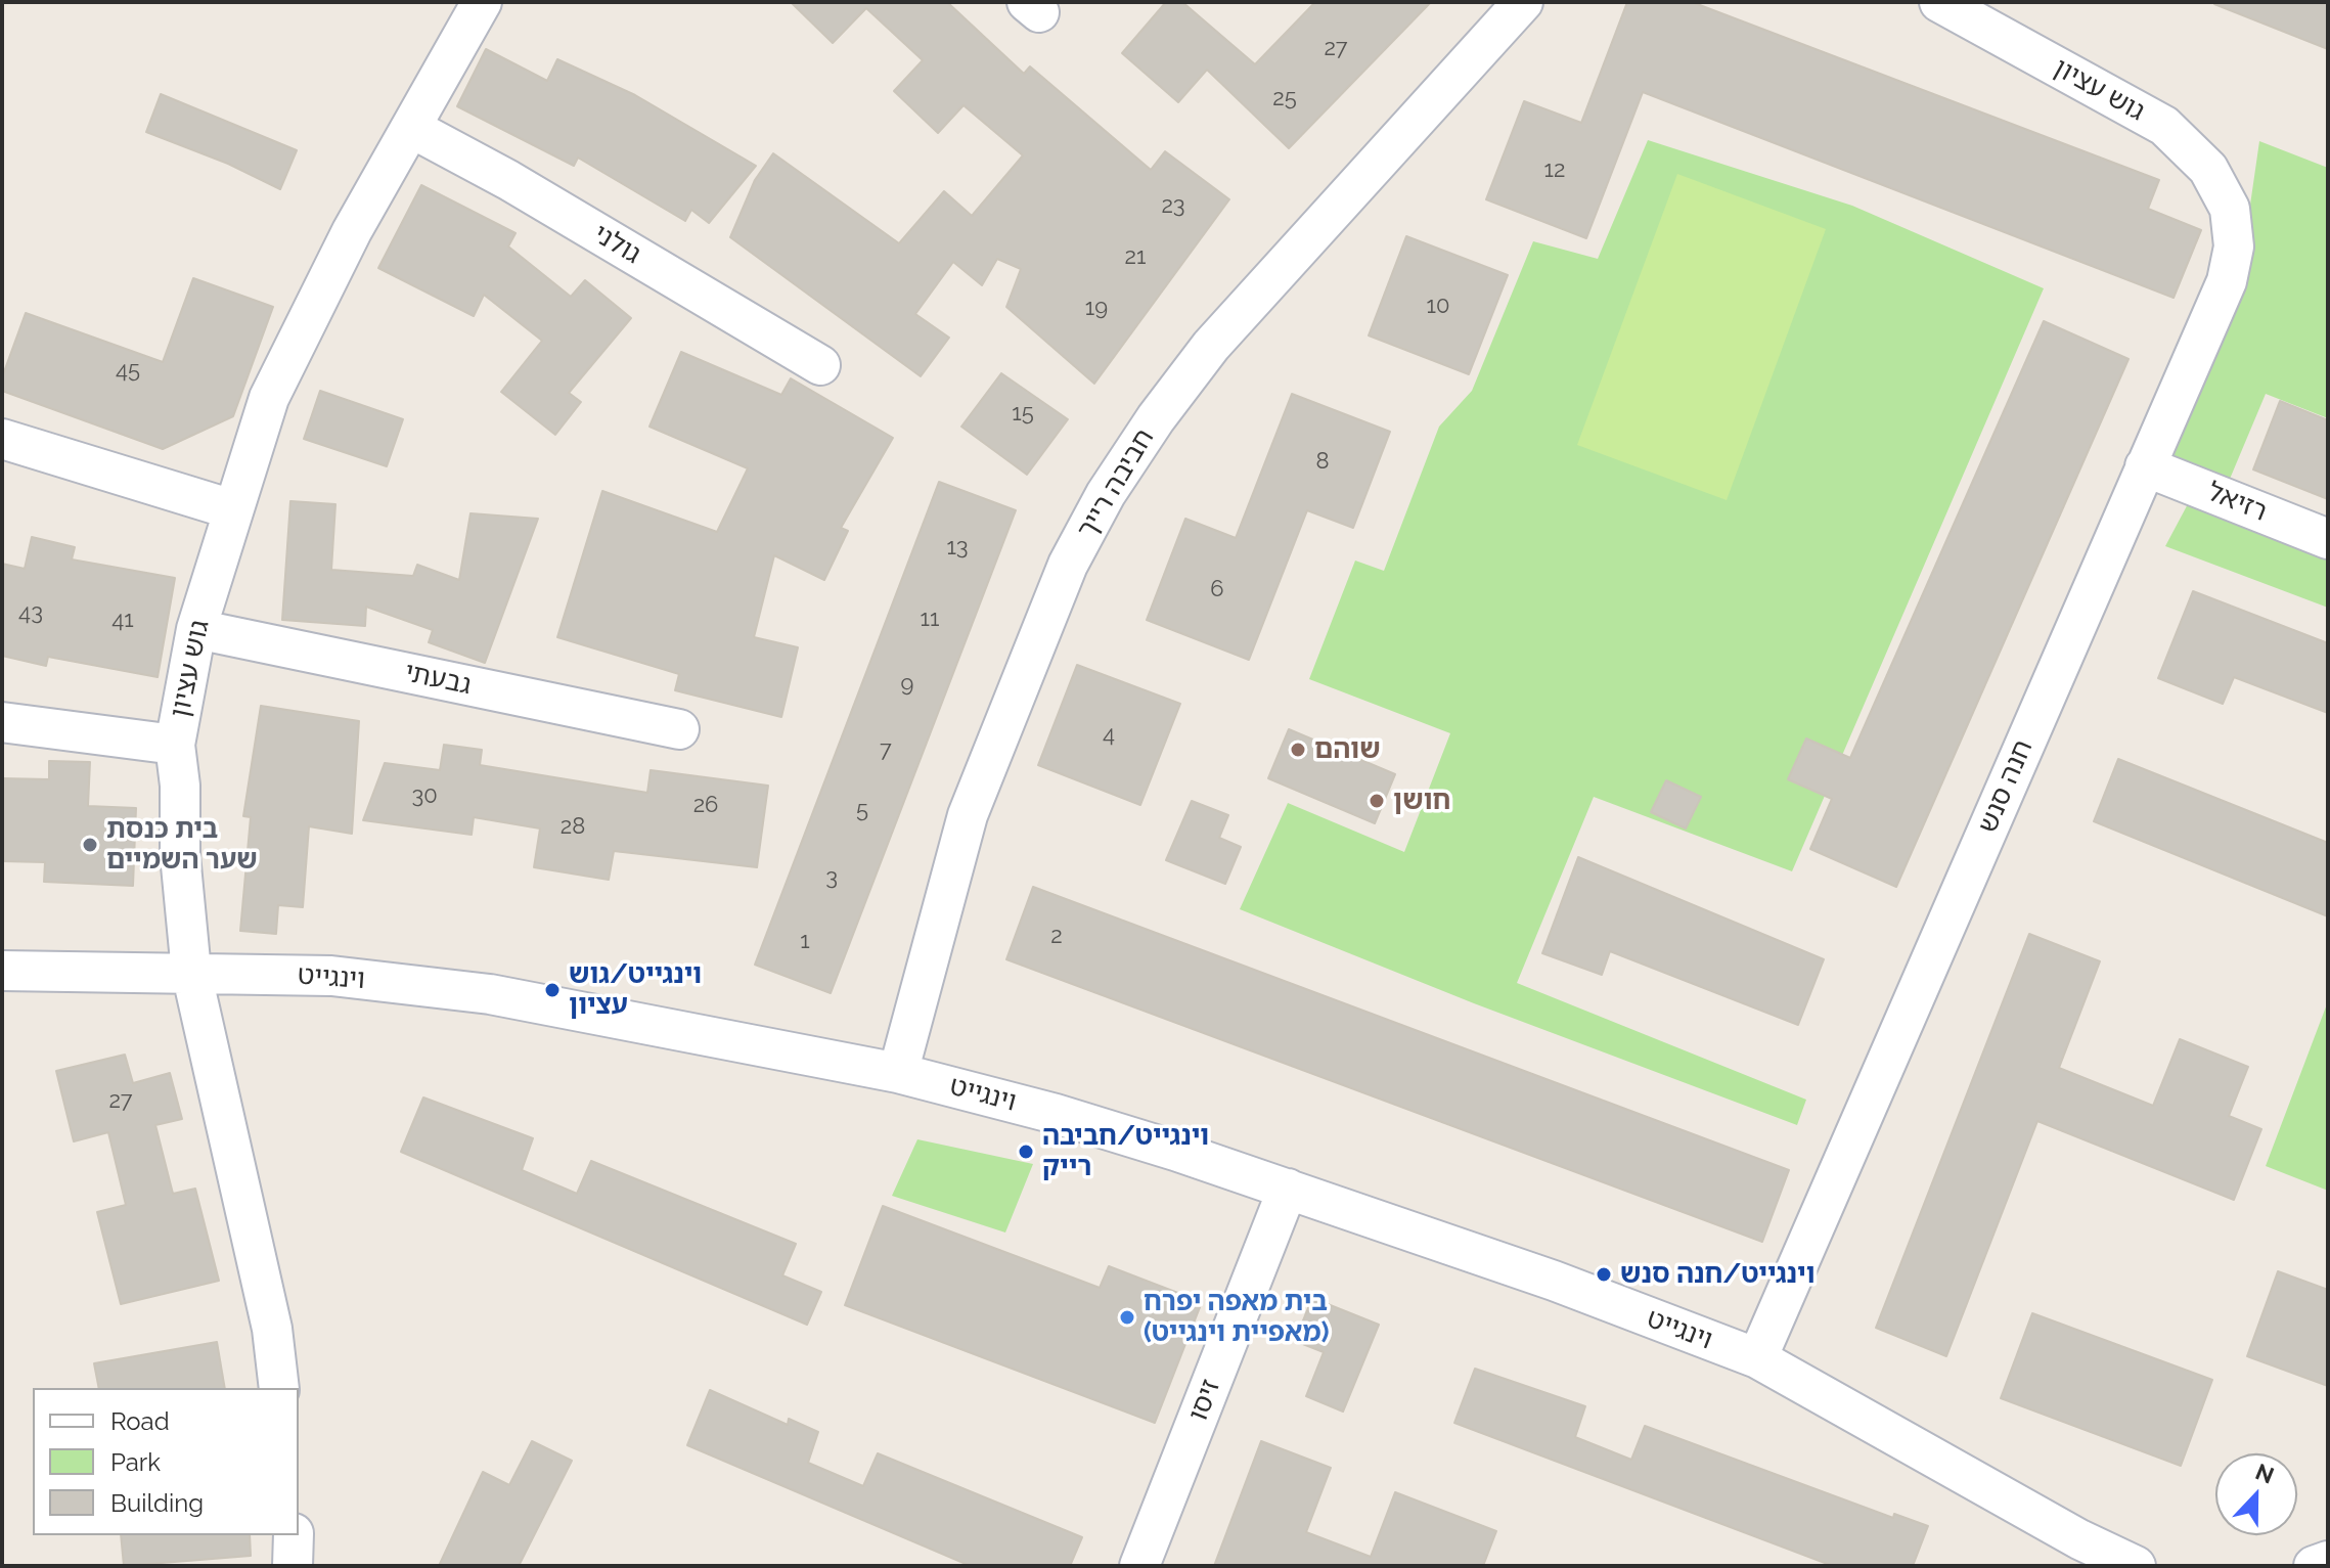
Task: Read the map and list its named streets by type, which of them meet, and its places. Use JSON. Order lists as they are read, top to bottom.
{
  "streets": {
    "street": [
      "גוש עציון",
      "גולני",
      "חביבה רייך",
      "רזיאל",
      "גבעתי",
      "חנה סנש",
      "וינגייט",
      "זיסו"
    ]
  },
  "crossings": [
    ["גוש עציון", "גולני"],
    ["גוש עציון", "גבעתי"],
    ["גוש עציון", "חנה סנש"],
    ["גוש עציון", "וינגייט"],
    ["חביבה רייך", "וינגייט"],
    ["רזיאל", "חנה סנש"],
    ["חנה סנש", "וינגייט"],
    ["וינגייט", "זיסו"]
  ],
  "places": [
    "שוהם",
    "חושן",
    "בית כנסת שער השמיים",
    "וינגייט/גוש עציון",
    "וינגייט/חביבה רייק",
    "וינגייט/חנה סנש",
    "בית מאפה יפרח (מאפיית וינגייט)"
  ],
  "house_numbers": [
    "27",
    "25",
    "12",
    "23",
    "21",
    "10",
    "19",
    "45",
    "15",
    "8",
    "13",
    "6",
    "43",
    "11",
    "41",
    "9",
    "4",
    "7",
    "30",
    "26",
    "5",
    "28",
    "3",
    "2",
    "1",
    "27"
  ],
  "legend": ["Road", "Park", "Building"],
  "north": "top"
}
